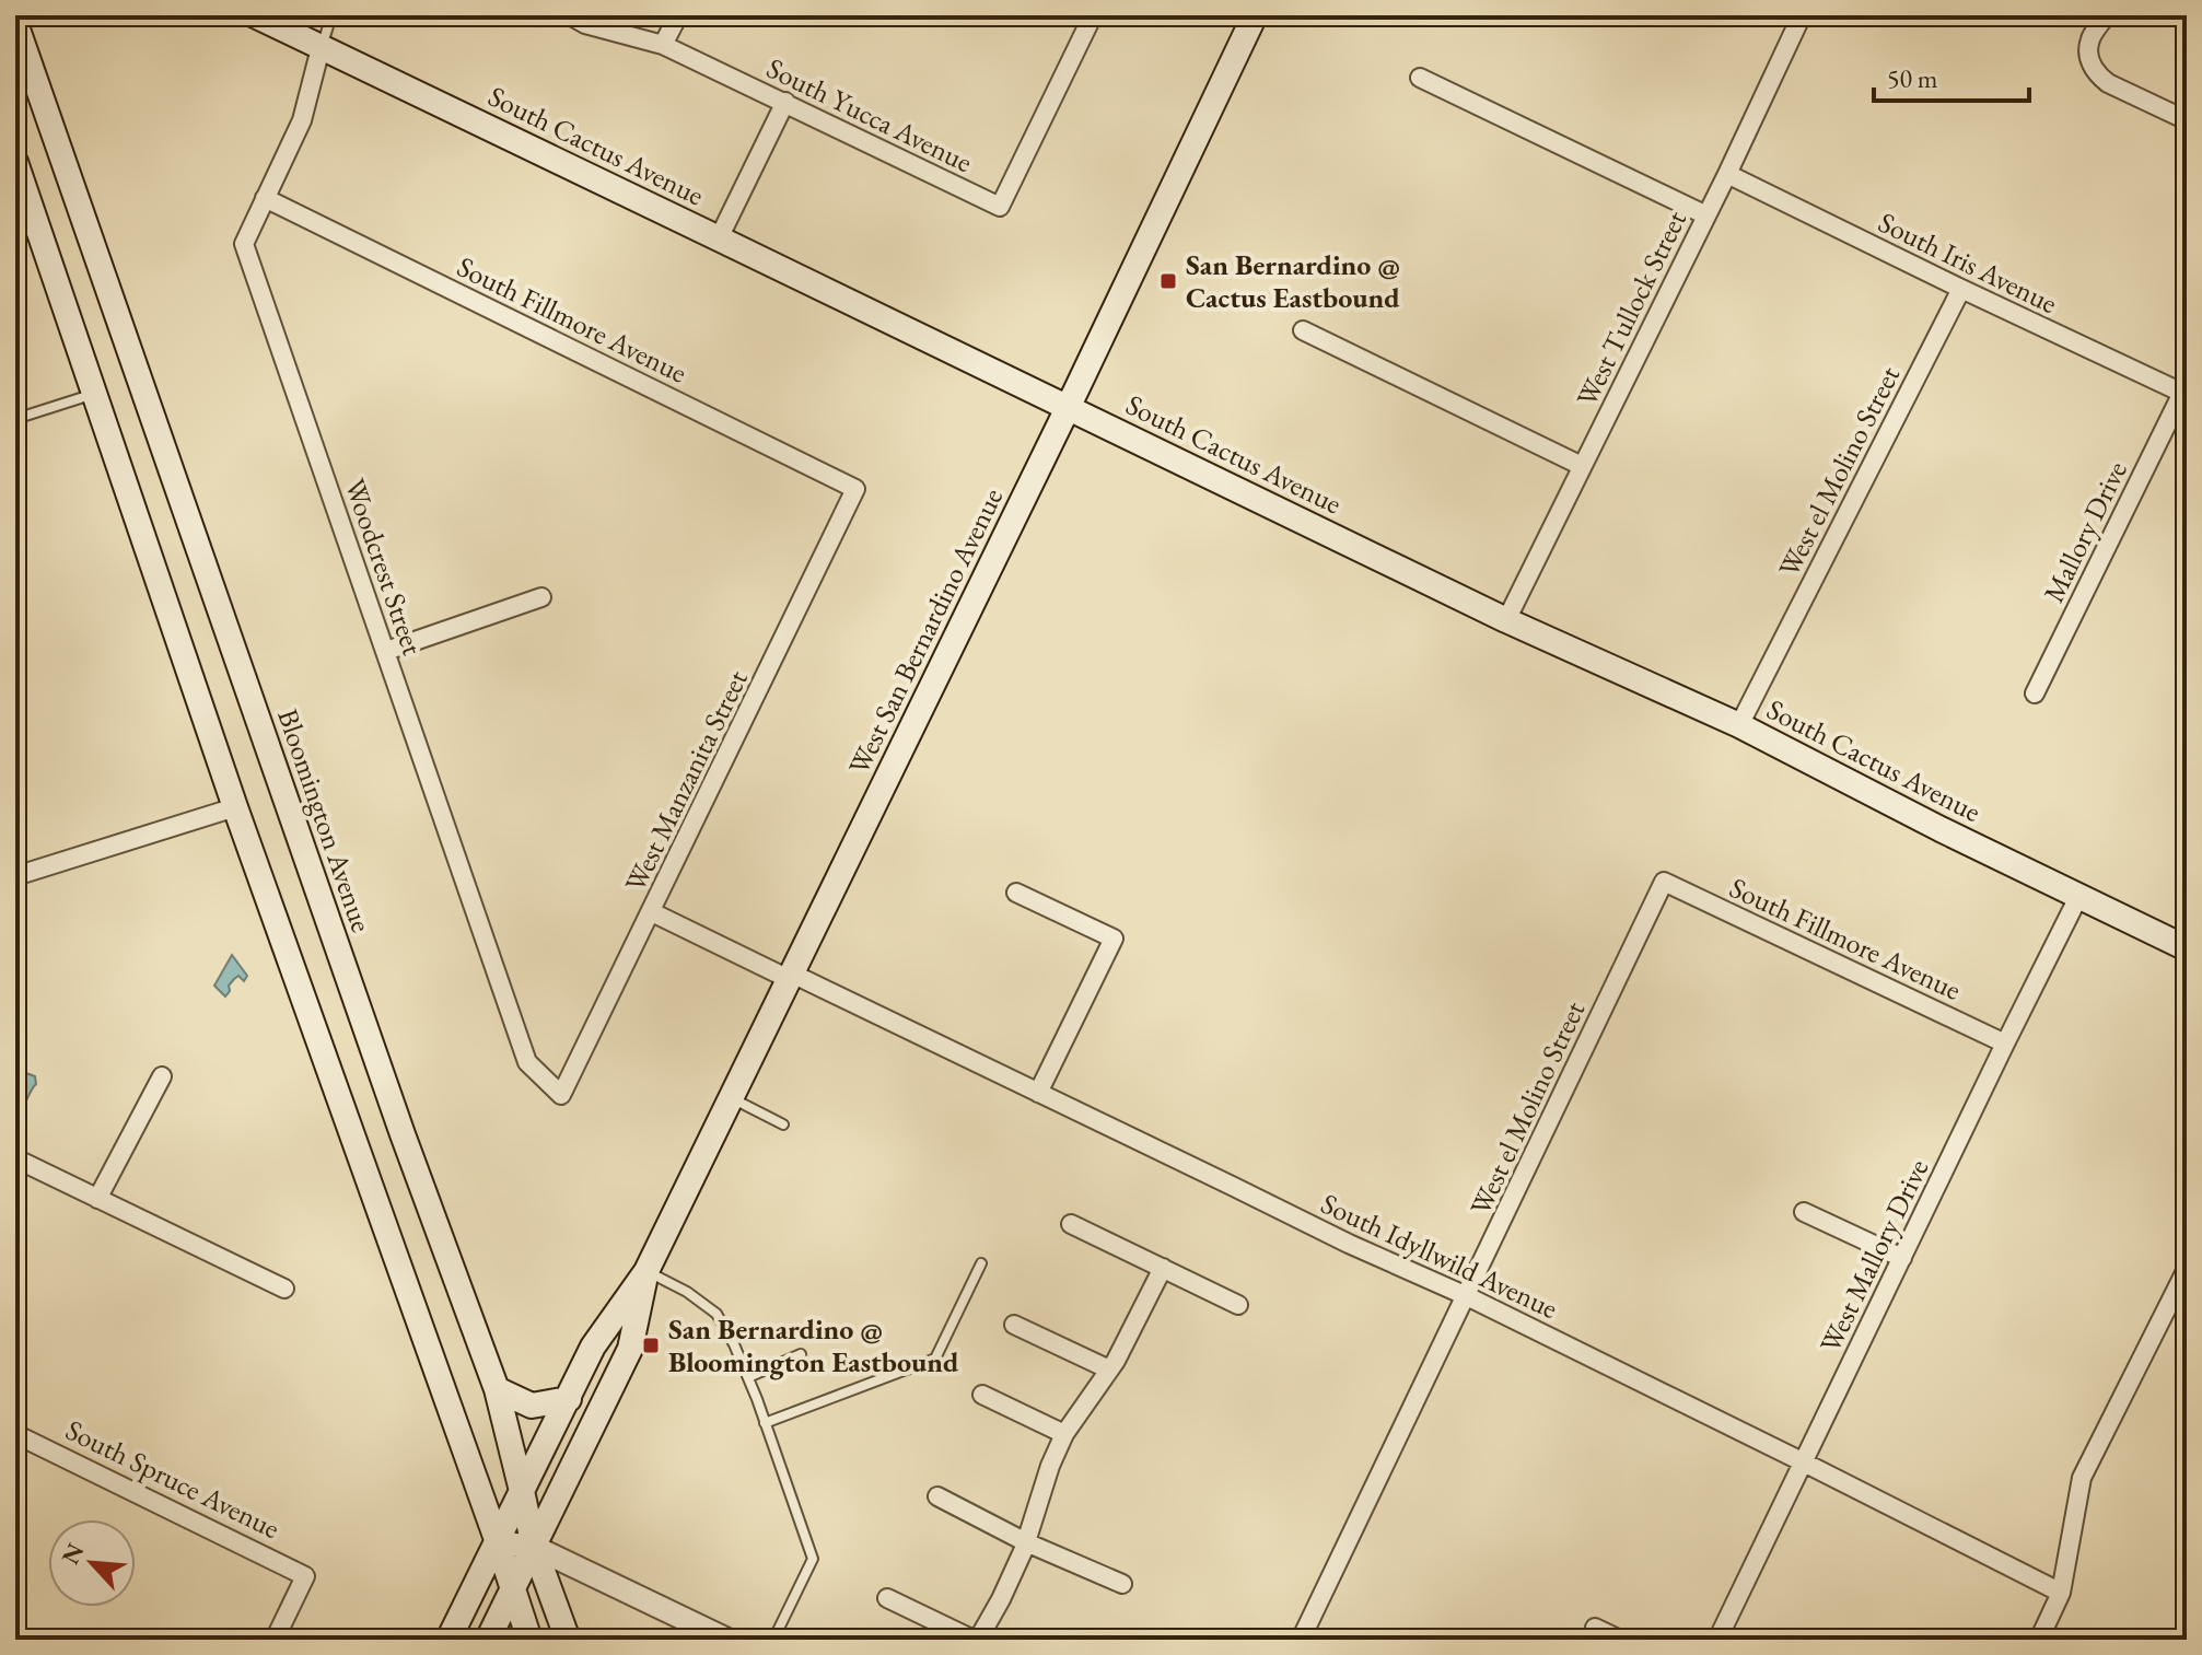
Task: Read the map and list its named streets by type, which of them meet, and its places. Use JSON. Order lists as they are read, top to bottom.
{
  "streets": {
    "main road": ["South Cactus Avenue", "West San Bernardino Avenue", "Bloomington Avenue"],
    "street": [
      "South Yucca Avenue",
      "South Iris Avenue",
      "West Tullock Street",
      "South Fillmore Avenue",
      "West el Molino Street",
      "Mallory Drive",
      "Woodcrest Street",
      "West Manzanita Street",
      "South Idyllwild Avenue",
      "West Mallory Drive",
      "South Spruce Avenue"
    ]
  },
  "crossings": [
    ["South Cactus Avenue", "West Tullock Street"],
    ["South Cactus Avenue", "West el Molino Street"],
    ["South Cactus Avenue", "Woodcrest Street"],
    ["South Cactus Avenue", "West San Bernardino Avenue"],
    ["South Cactus Avenue", "West Mallory Drive"],
    ["South Iris Avenue", "West Tullock Street"],
    ["South Iris Avenue", "West el Molino Street"],
    ["South Iris Avenue", "Mallory Drive"],
    ["South Fillmore Avenue", "West el Molino Street"],
    ["South Fillmore Avenue", "Woodcrest Street"],
    ["South Fillmore Avenue", "West Manzanita Street"],
    ["South Fillmore Avenue", "West Mallory Drive"],
    ["West el Molino Street", "South Idyllwild Avenue"],
    ["Woodcrest Street", "West Manzanita Street"],
    ["West San Bernardino Avenue", "Bloomington Avenue"],
    ["West San Bernardino Avenue", "South Idyllwild Avenue"],
    ["West Manzanita Street", "South Idyllwild Avenue"],
    ["South Idyllwild Avenue", "West Mallory Drive"]
  ],
  "places": {
    "transit": ["San Bernardino @ Cactus Eastbound", "San Bernardino @ Bloomington Eastbound"]
  },
  "scale_bar": "50 m",
  "north": "top left"
}
